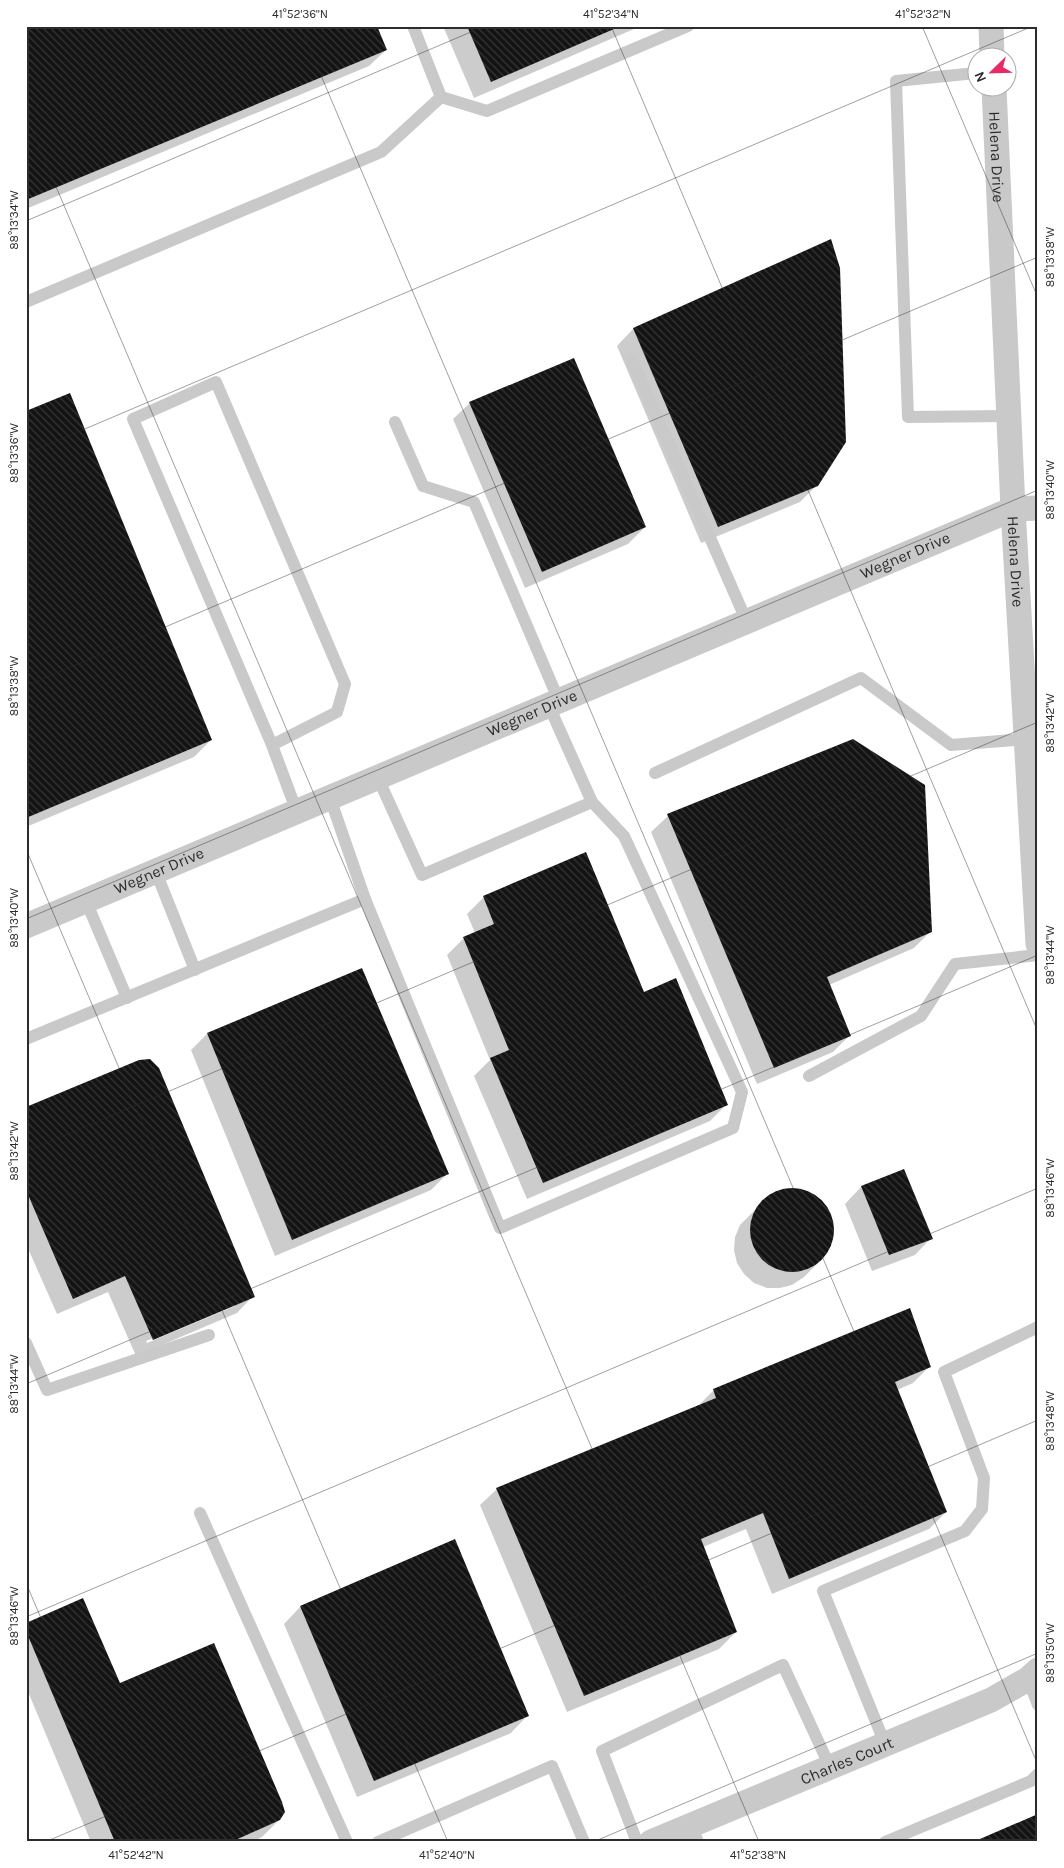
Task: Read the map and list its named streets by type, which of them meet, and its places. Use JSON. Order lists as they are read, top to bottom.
{
  "streets": {
    "street": ["Helena Drive", "Wegner Drive", "Charles Court"]
  },
  "crossings": [
    ["Helena Drive", "Wegner Drive"]
  ],
  "north": "bottom left",
  "coordinates": [
    "41°52'36\"N",
    "41°52'34\"N",
    "41°52'32\"N",
    "88°13'34\"W",
    "88°13'38\"W",
    "88°13'36\"W",
    "88°13'40\"W",
    "88°13'42\"W",
    "88°13'44\"W",
    "88°13'46\"W",
    "88°13'48\"W",
    "88°13'50\"W",
    "41°52'42\"N",
    "41°52'40\"N",
    "41°52'38\"N"
  ]
}
